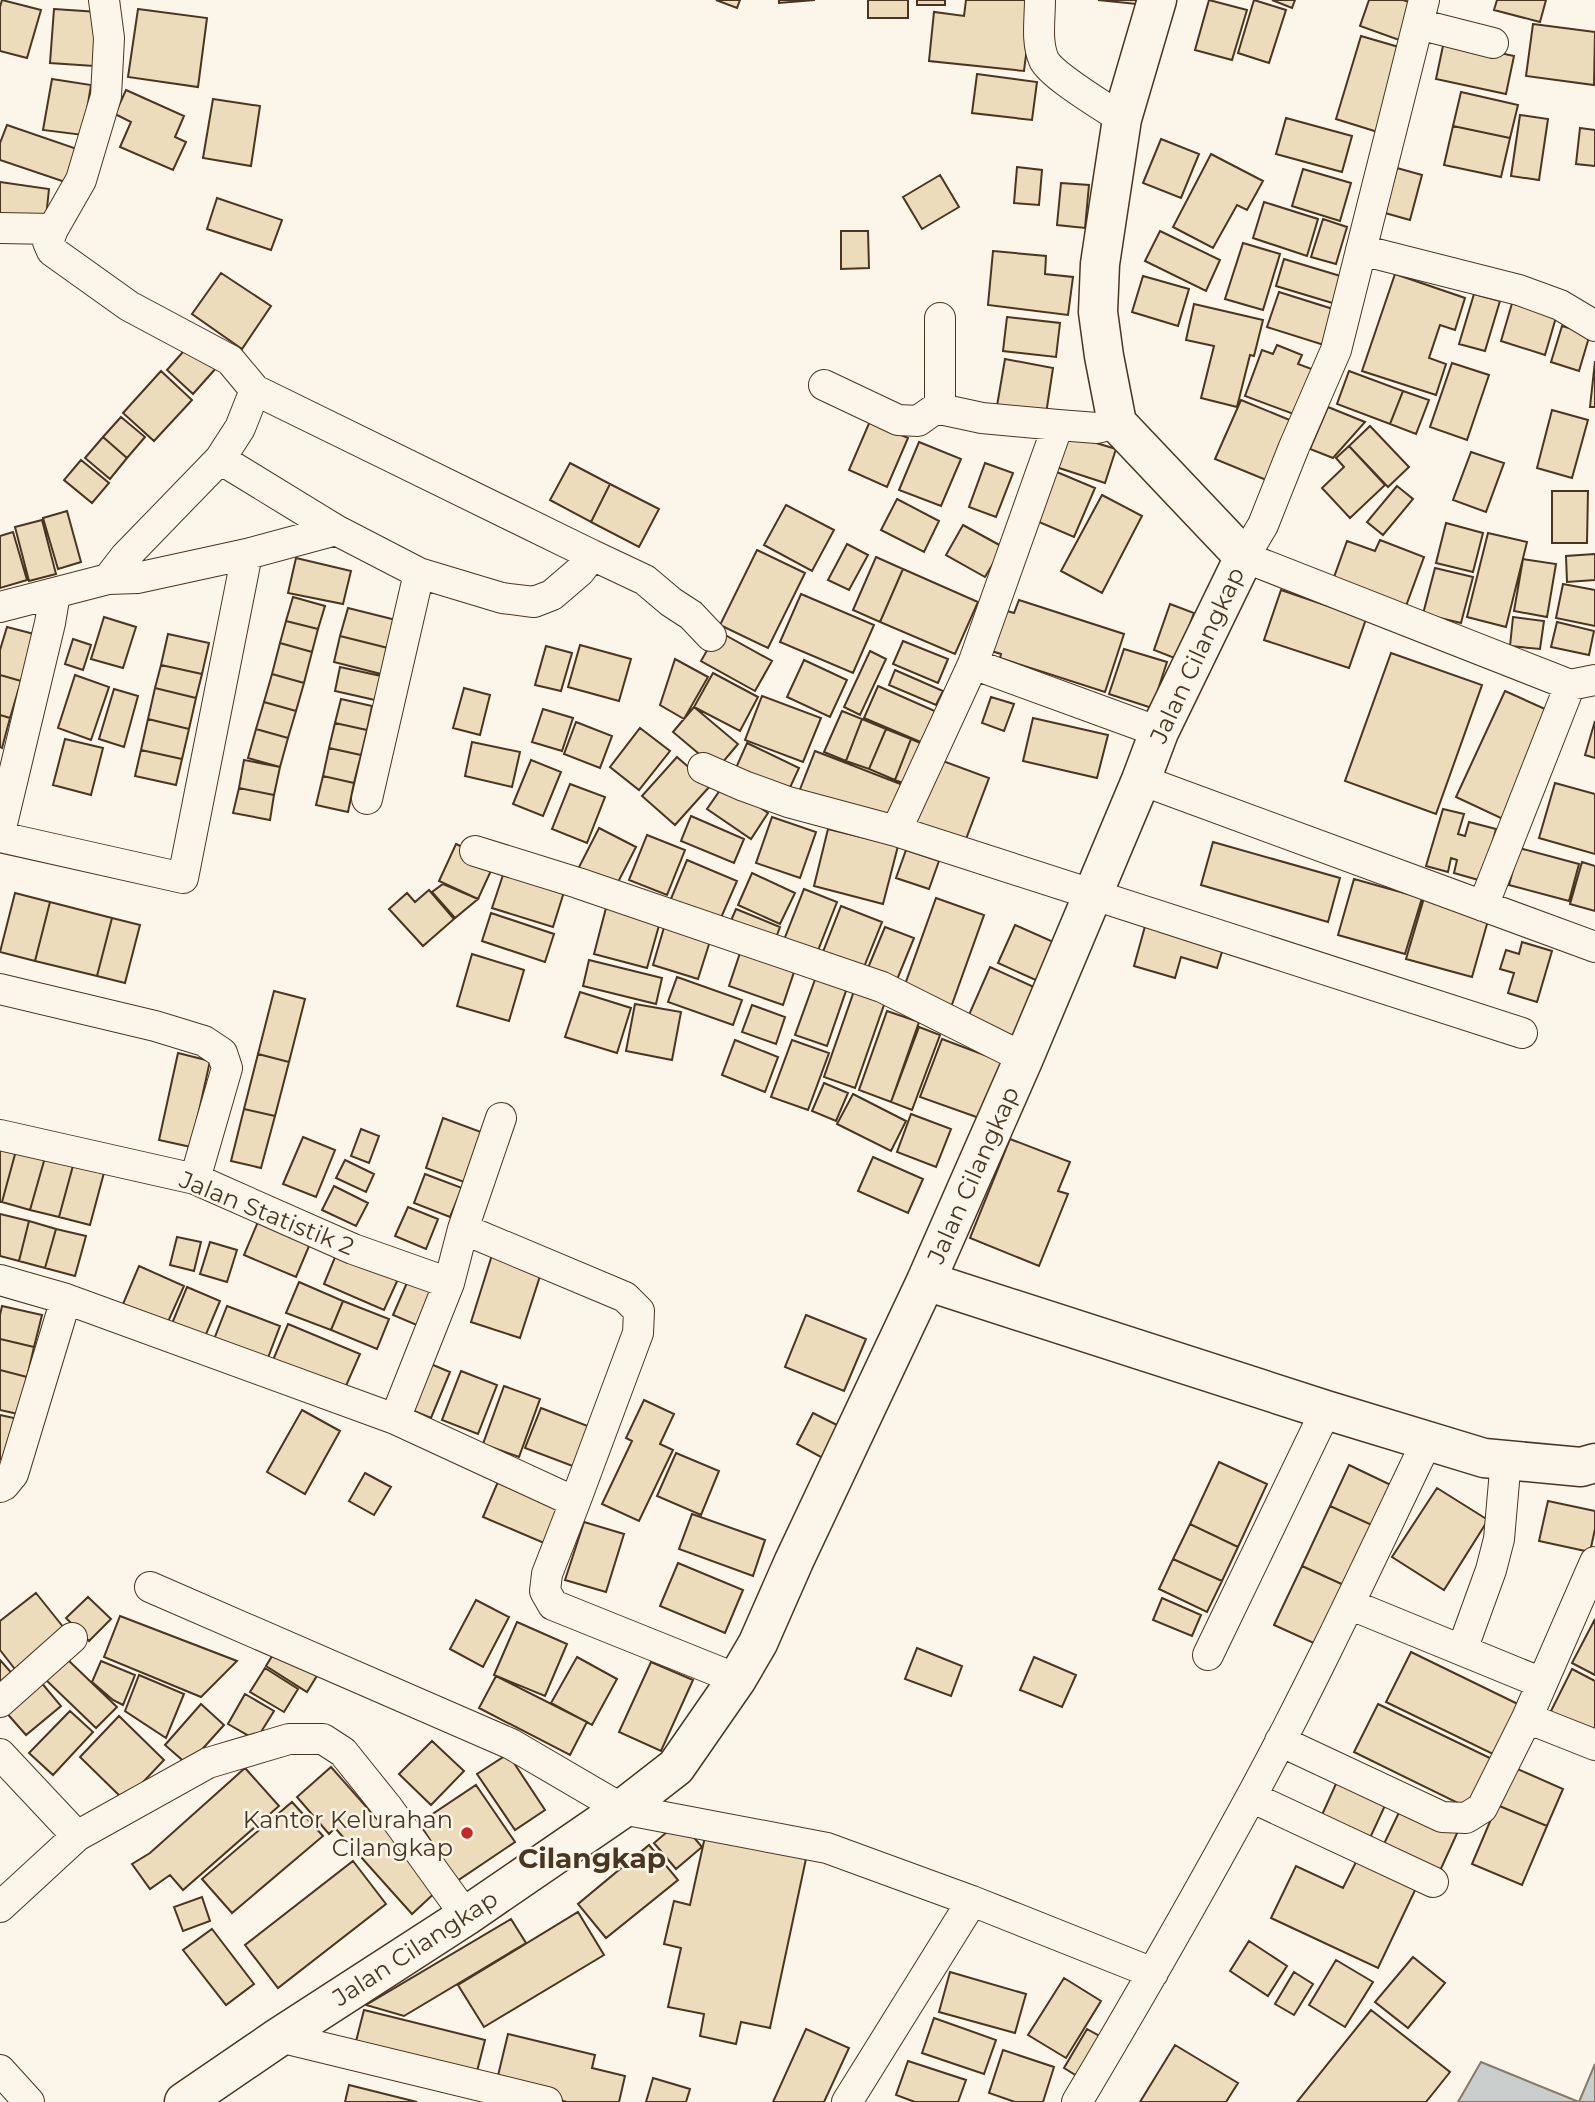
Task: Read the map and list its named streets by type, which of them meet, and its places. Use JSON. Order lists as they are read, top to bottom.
{
  "streets": {
    "street": ["Jalan Cilangkap", "Jalan Statistik 2"]
  },
  "districts": ["Cilangkap"],
  "places": ["Kantor Kelurahan Cilangkap"]
}
